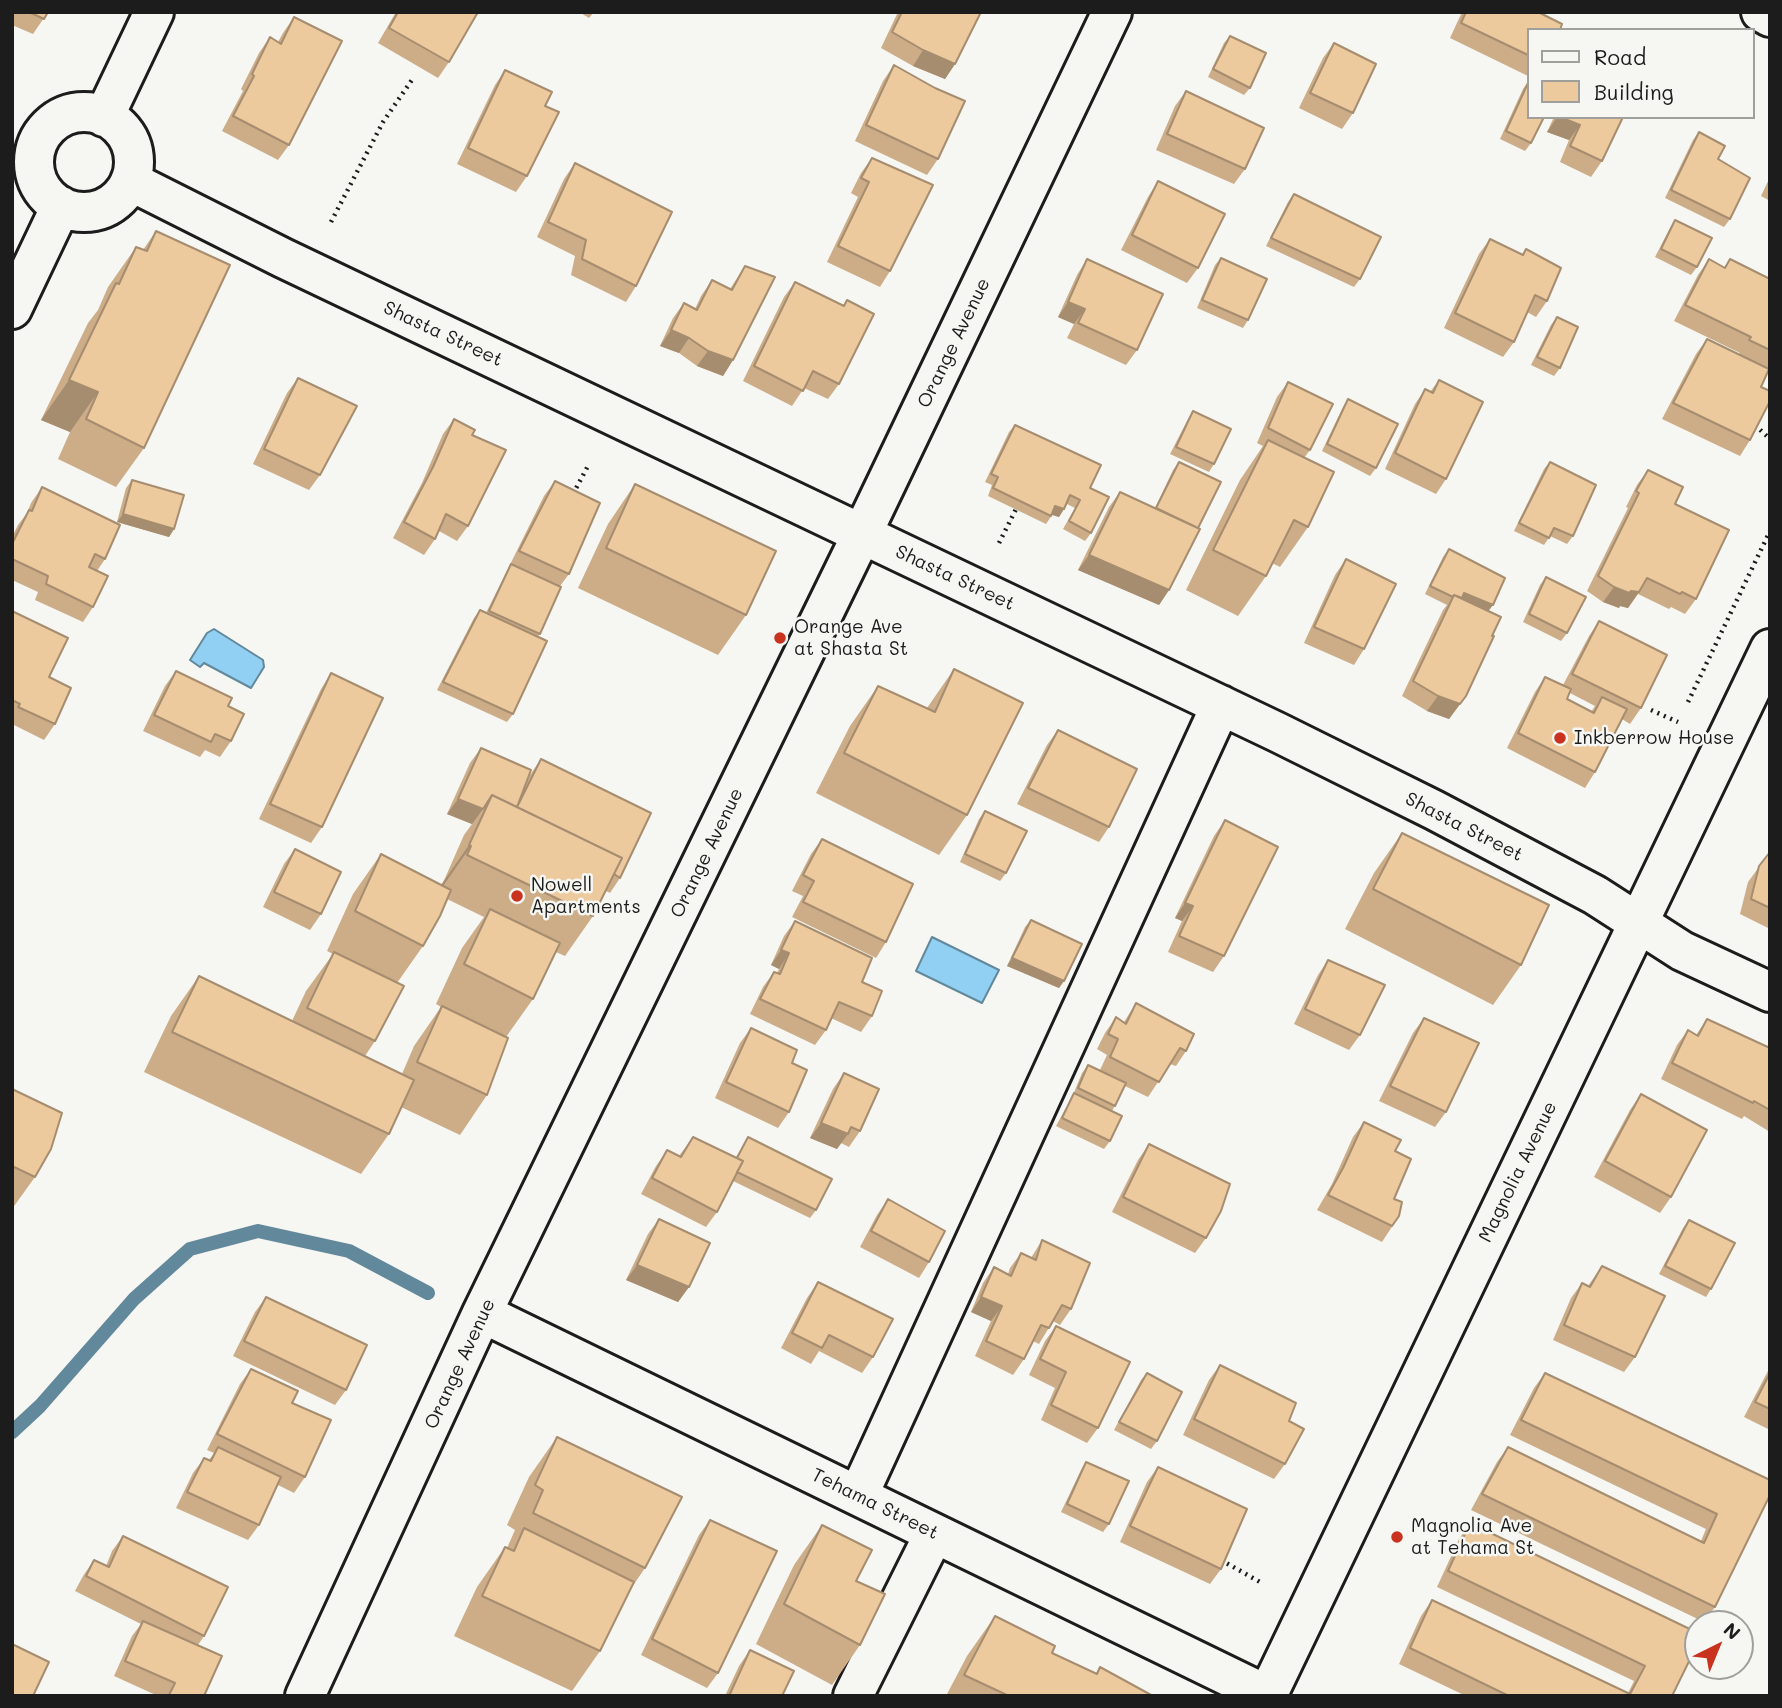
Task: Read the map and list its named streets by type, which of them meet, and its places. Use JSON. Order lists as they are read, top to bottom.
{
  "streets": {
    "street": [
      "Shasta Street",
      "Orange Avenue",
      "Magnolia Avenue",
      "Tehama Street"
    ]
  },
  "crossings": [
    ["Shasta Street", "Orange Avenue"],
    ["Shasta Street", "Magnolia Avenue"],
    ["Orange Avenue", "Tehama Street"],
    ["Magnolia Avenue", "Tehama Street"]
  ],
  "places": [
    "Orange Ave at Shasta St",
    "Inkberrow House",
    "Nowell Apartments",
    "Magnolia Ave at Tehama St"
  ],
  "legend": ["Road", "Building"],
  "north": "top right"
}
